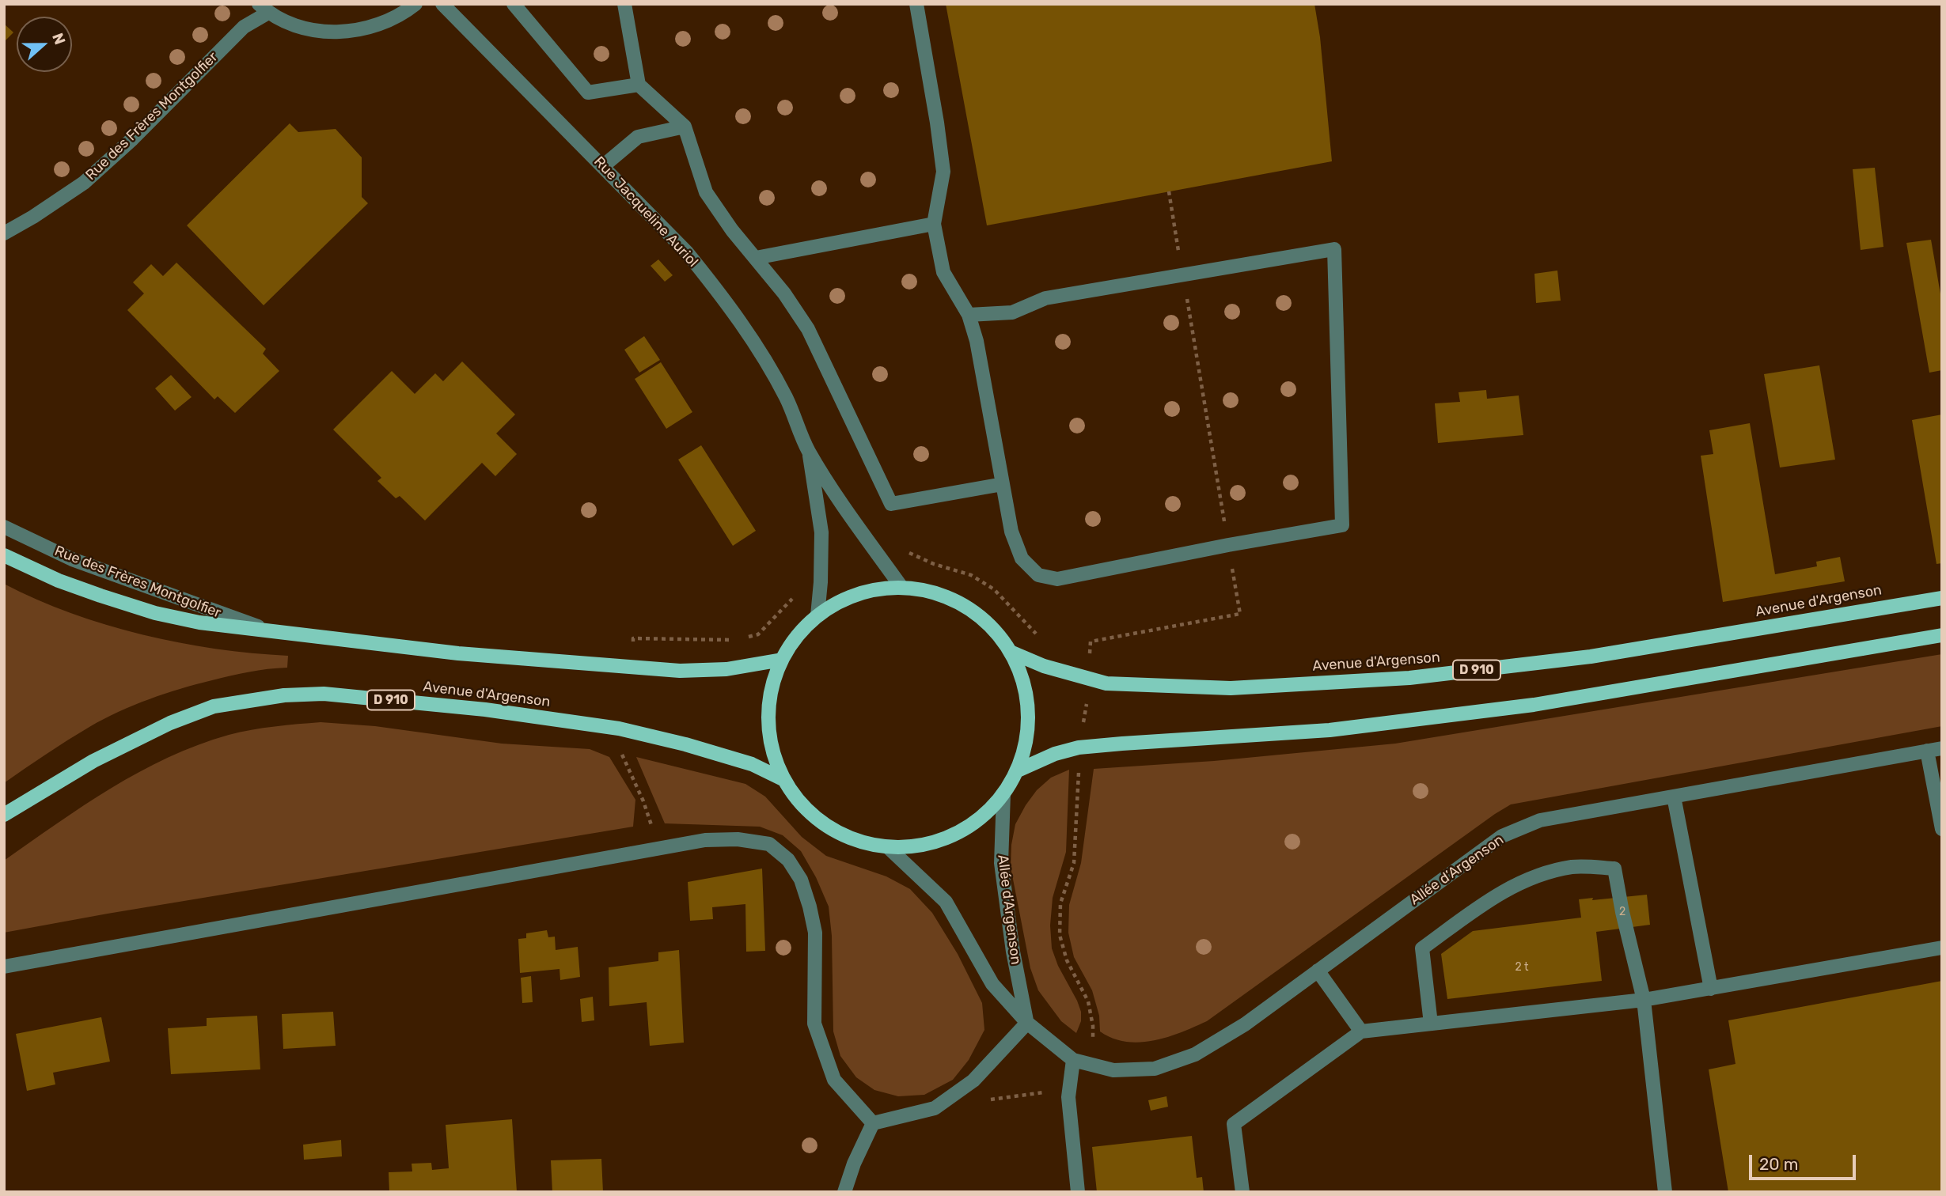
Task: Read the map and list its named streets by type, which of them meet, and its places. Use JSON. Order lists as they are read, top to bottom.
{
  "streets": {
    "main road": ["Avenue d'Argenson", "D 910"],
    "street": ["Rue des Frères Montgolfier", "Rue Jacqueline Auriol", "Allée d’Argenson"]
  },
  "house_numbers": ["2", "2 t"],
  "scale_bar": "20 m",
  "north": "right"
}
